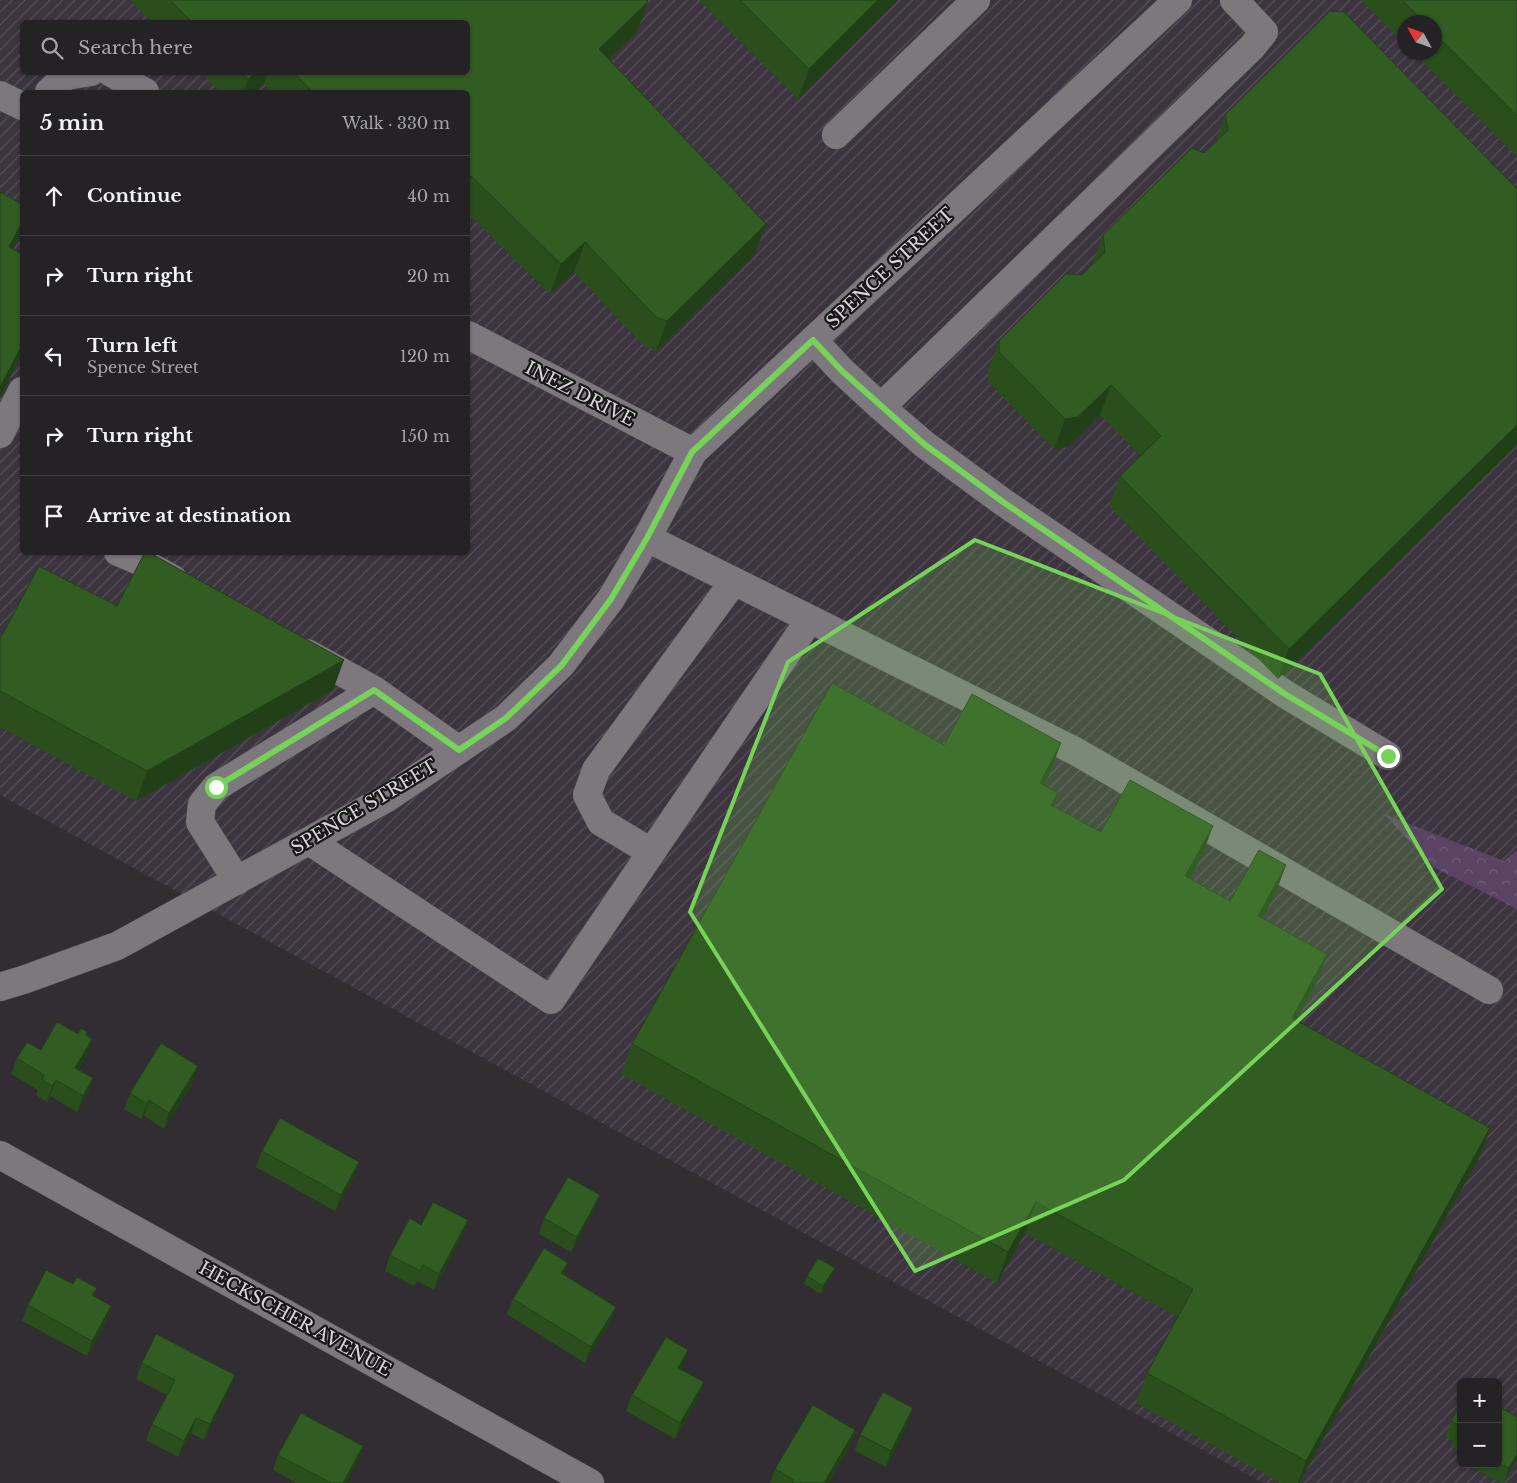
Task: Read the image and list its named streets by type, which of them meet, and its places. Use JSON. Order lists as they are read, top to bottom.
{
  "streets": {
    "street": ["SPENCE STREET", "INEZ DRIVE", "HECKSCHER AVENUE"]
  },
  "crossings": [
    ["SPENCE STREET", "INEZ DRIVE"]
  ],
  "north": "top left",
  "page": {
    "search": "Search here",
    "heading": ["5 min", "Walk · 330 m"],
    "list": [
      ["Continue", "40 m"],
      ["Turn right", "20 m"],
      ["Turn left", "Spence Street", "120 m"],
      ["Turn right", "150 m"],
      "Arrive at destination"
    ],
    "map_buttons": ["+", "−"]
  }
}
